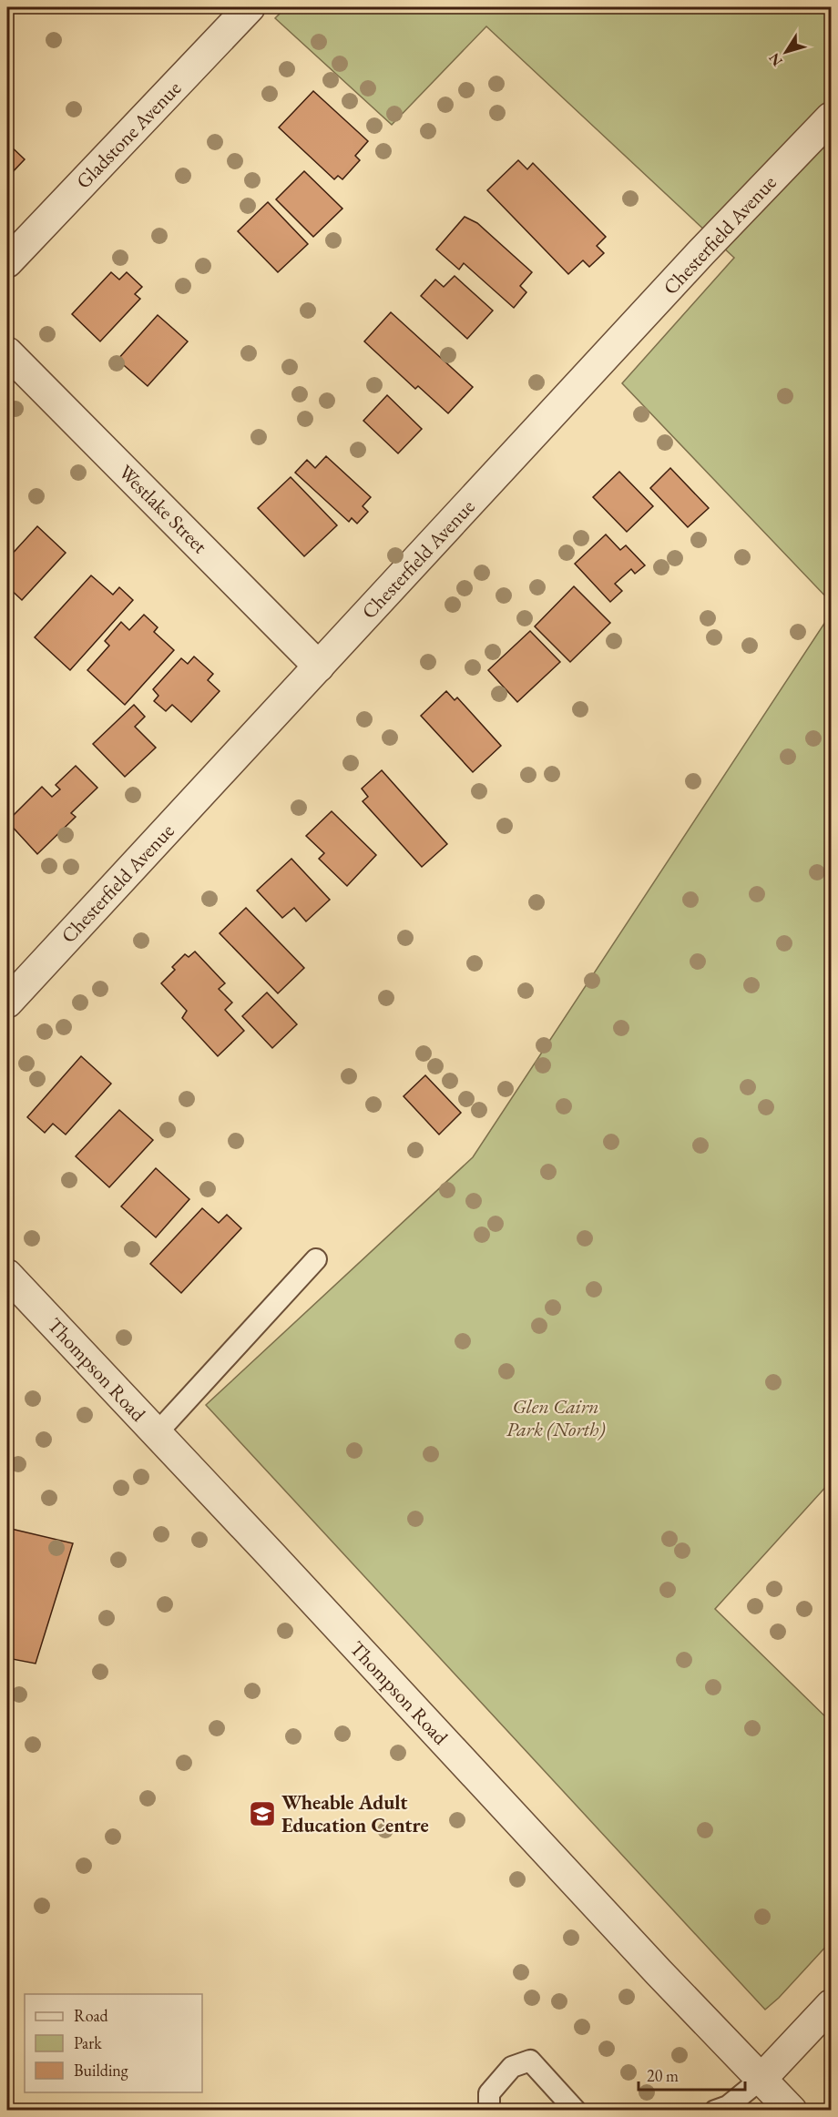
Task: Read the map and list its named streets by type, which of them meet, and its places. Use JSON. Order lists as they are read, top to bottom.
{
  "streets": {
    "street": [
      "Gladstone Avenue",
      "Chesterfield Avenue",
      "Westlake Street",
      "Thompson Road"
    ]
  },
  "crossings": [
    ["Chesterfield Avenue", "Westlake Street"]
  ],
  "parks": ["Glen Cairn Park (North)"],
  "places": {
    "school or university": ["Wheable Adult Education Centre"]
  },
  "legend": ["Road", "Park", "Building"],
  "scale_bar": "20 m",
  "north": "bottom left"
}
